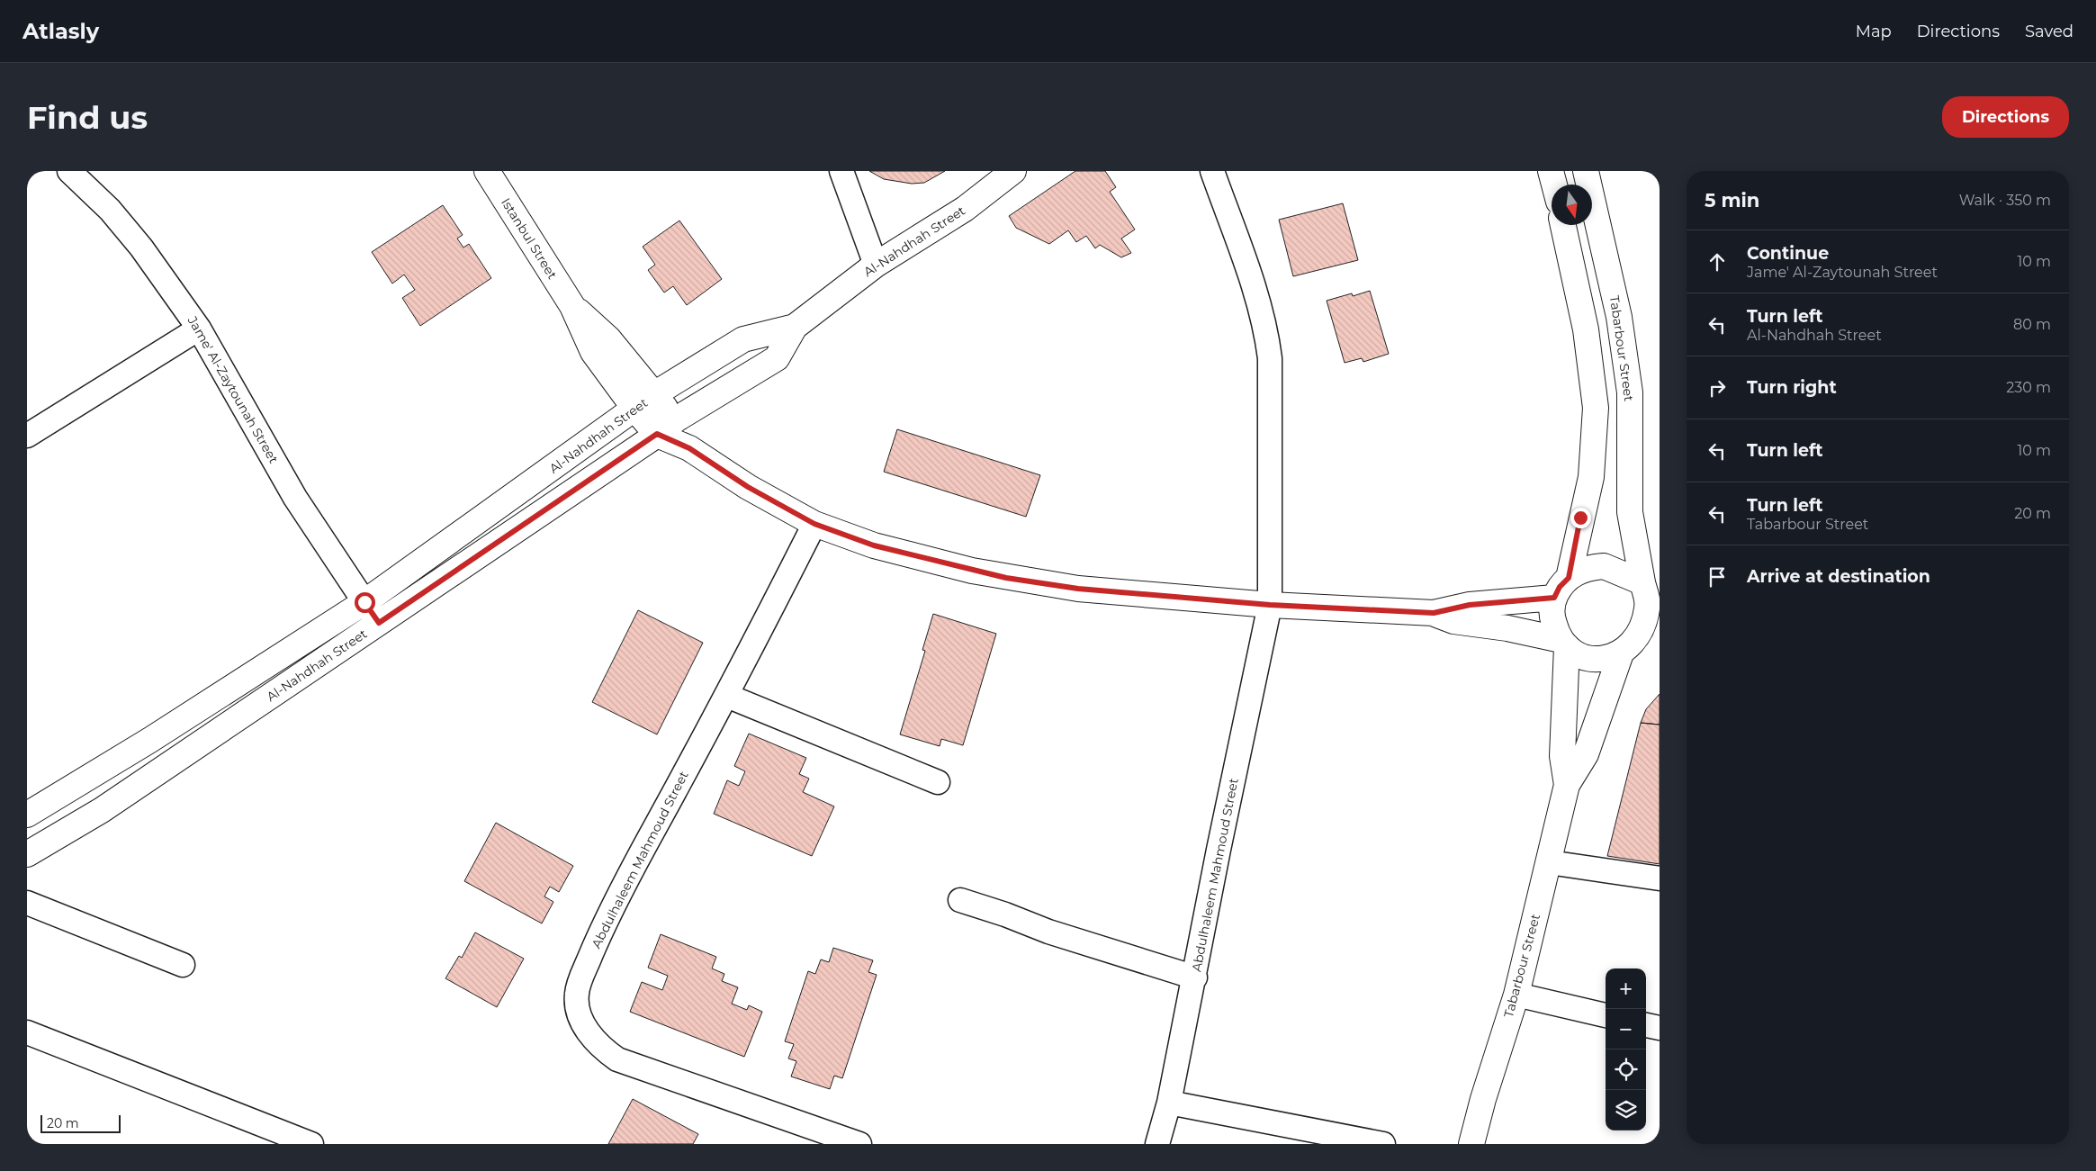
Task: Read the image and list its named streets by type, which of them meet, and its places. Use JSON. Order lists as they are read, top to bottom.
{
  "streets": {
    "street": [
      "Istanbul Street",
      "Al-Nahdhah Street",
      "Tabarbour Street",
      "Jame' Al-Zaytounah Street",
      "Abdulhaleem Mahmoud Street"
    ]
  },
  "crossings": [
    ["Istanbul Street", "Al-Nahdhah Street"],
    ["Al-Nahdhah Street", "Jame' Al-Zaytounah Street"]
  ],
  "scale_bar": "20 m",
  "north": "bottom",
  "page": {
    "header": "Atlasly",
    "nav": ["Map", "Directions", "Saved"],
    "buttons": "Directions",
    "title": "Find us",
    "heading": ["5 min", "Walk · 350 m"],
    "list": [
      ["Continue", "Jame' Al-Zaytounah Street", "10 m"],
      ["Turn left", "Al-Nahdhah Street", "80 m"],
      ["Turn right", "230 m"],
      ["Turn left", "10 m"],
      ["Turn left", "Tabarbour Street", "20 m"],
      "Arrive at destination"
    ],
    "map_buttons": ["+", "−"],
    "scale": "20 m"
  }
}
